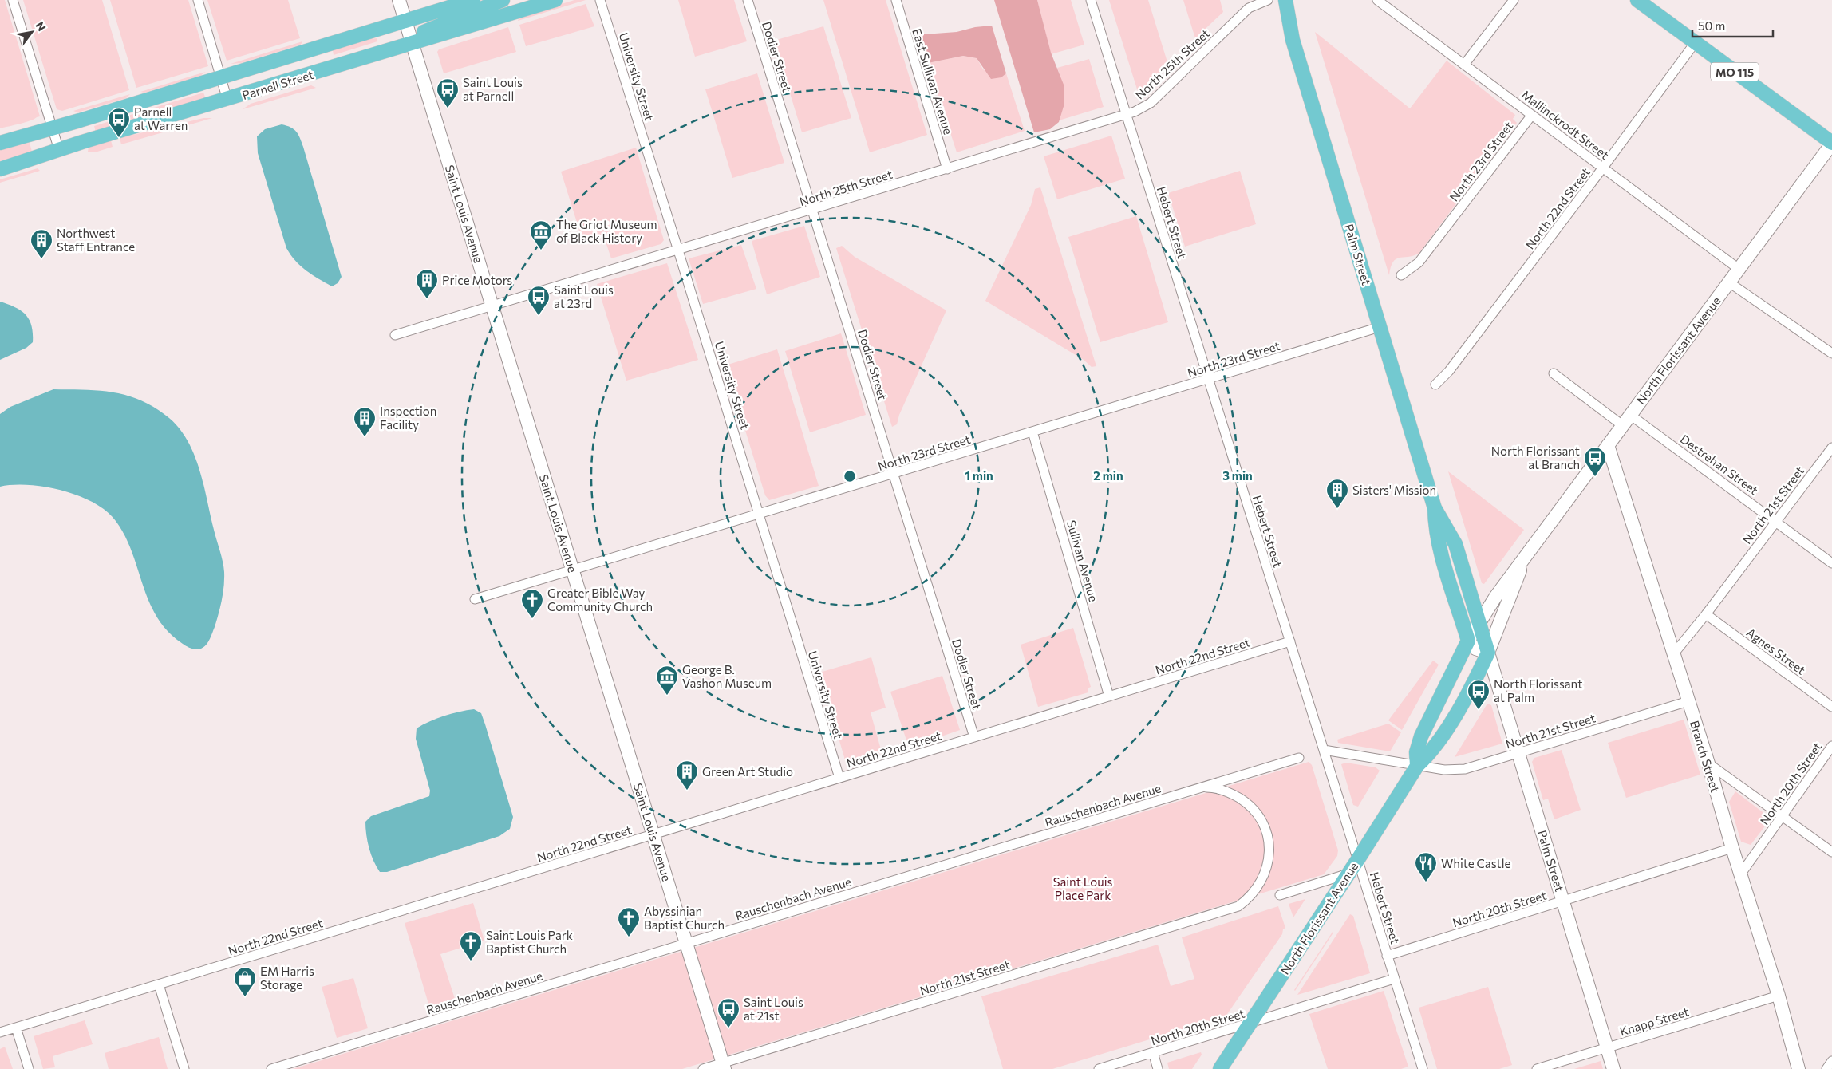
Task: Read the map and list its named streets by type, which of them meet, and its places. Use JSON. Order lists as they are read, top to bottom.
{
  "streets": {
    "main road": [
      "MO 115",
      "Parnell Street",
      "Palm Street",
      "North Florissant Avenue"
    ],
    "street": [
      "Dodier Street",
      "North 25th Street",
      "University Street",
      "East Sullivan Avenue",
      "Mallinckrodt Street",
      "North 23rd Street",
      "North 22nd Street",
      "Saint Louis Avenue",
      "Hebert Street",
      "Destrehan Street",
      "North 21st Street",
      "Sullivan Avenue",
      "Agnes Street",
      "Branch Street",
      "North 20th Street",
      "Rauschenbach Avenue",
      "Knapp Street"
    ]
  },
  "crossings": [
    ["Dodier Street", "North 25th Street"],
    ["Dodier Street", "North 23rd Street"],
    ["Dodier Street", "North 22nd Street"],
    ["North 25th Street", "University Street"],
    ["North 25th Street", "East Sullivan Avenue"],
    ["North 25th Street", "Saint Louis Avenue"],
    ["North 25th Street", "Hebert Street"],
    ["MO 115", "North 22nd Street"],
    ["MO 115", "North Florissant Avenue"],
    ["University Street", "North 23rd Street"],
    ["University Street", "North 22nd Street"],
    ["Parnell Street", "Saint Louis Avenue"],
    ["Mallinckrodt Street", "North 23rd Street"],
    ["Mallinckrodt Street", "North 22nd Street"],
    ["Mallinckrodt Street", "North Florissant Avenue"],
    ["North 23rd Street", "Saint Louis Avenue"],
    ["North 23rd Street", "Hebert Street"],
    ["North 23rd Street", "Palm Street"],
    ["North 23rd Street", "Sullivan Avenue"],
    ["North 22nd Street", "Saint Louis Avenue"],
    ["North 22nd Street", "Hebert Street"],
    ["North 22nd Street", "Sullivan Avenue"],
    ["Saint Louis Avenue", "North 21st Street"],
    ["Saint Louis Avenue", "Rauschenbach Avenue"],
    ["Hebert Street", "North Florissant Avenue"],
    ["Hebert Street", "North 20th Street"],
    ["Palm Street", "North Florissant Avenue"],
    ["Palm Street", "North 21st Street"],
    ["Palm Street", "North 20th Street"],
    ["Palm Street", "Knapp Street"],
    ["North Florissant Avenue", "Destrehan Street"],
    ["North Florissant Avenue", "North 21st Street"],
    ["North Florissant Avenue", "Branch Street"],
    ["North Florissant Avenue", "North 20th Street"],
    ["Destrehan Street", "North 21st Street"],
    ["North 21st Street", "Agnes Street"],
    ["North 21st Street", "Branch Street"],
    ["North 21st Street", "Rauschenbach Avenue"],
    ["Branch Street", "North 20th Street"],
    ["Branch Street", "Knapp Street"]
  ],
  "parks": ["Saint Louis Place Park"],
  "places": {
    "bus stop": [
      "Saint Louis at Parnell",
      "Parnell at Warren",
      "Saint Louis at 23rd",
      "North Florissant at Branch",
      "North Florissant at Palm",
      "Saint Louis at 21st"
    ],
    "museum": ["The Griot Museum of Black History", "George B. Vashon Museum"],
    "building": [
      "Northwest Staff Entrance",
      "Price Motors",
      "Inspection Facility",
      "Sisters' Mission",
      "Green Art Studio"
    ],
    "church": ["Greater Bible Way Community Church", "Abyssinian Baptist Church", "Saint Louis Park Baptist Church"],
    "restaurant": ["White Castle"],
    "shop": ["EM Harris Storage"]
  },
  "scale_bar": "50 m",
  "north": "top right",
  "rings": ["1 min", "2 min", "3 min"]
}
